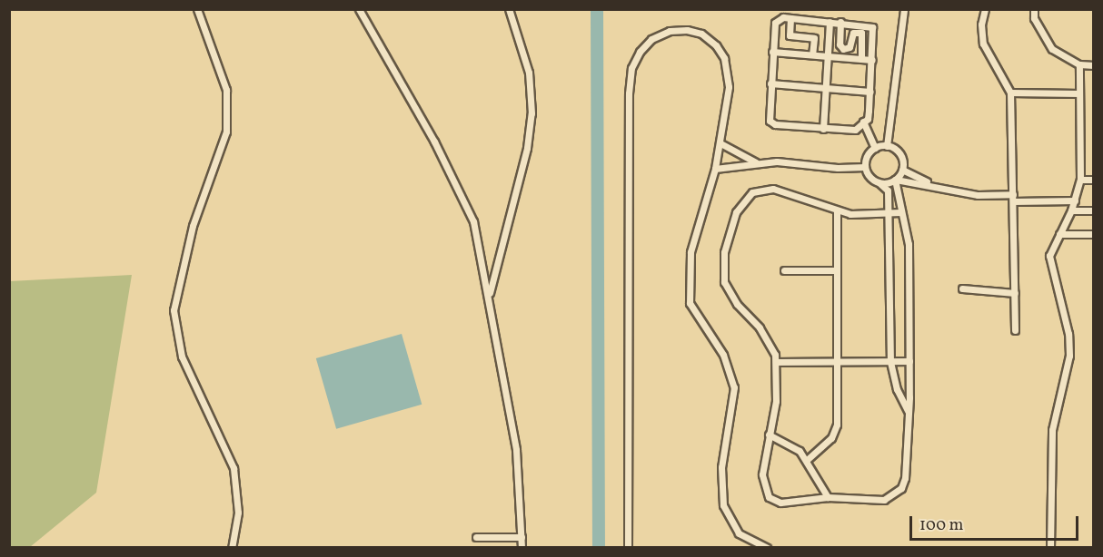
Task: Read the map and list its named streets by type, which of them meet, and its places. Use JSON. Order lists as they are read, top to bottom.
{
  "scale_bar": "100 m"
}
